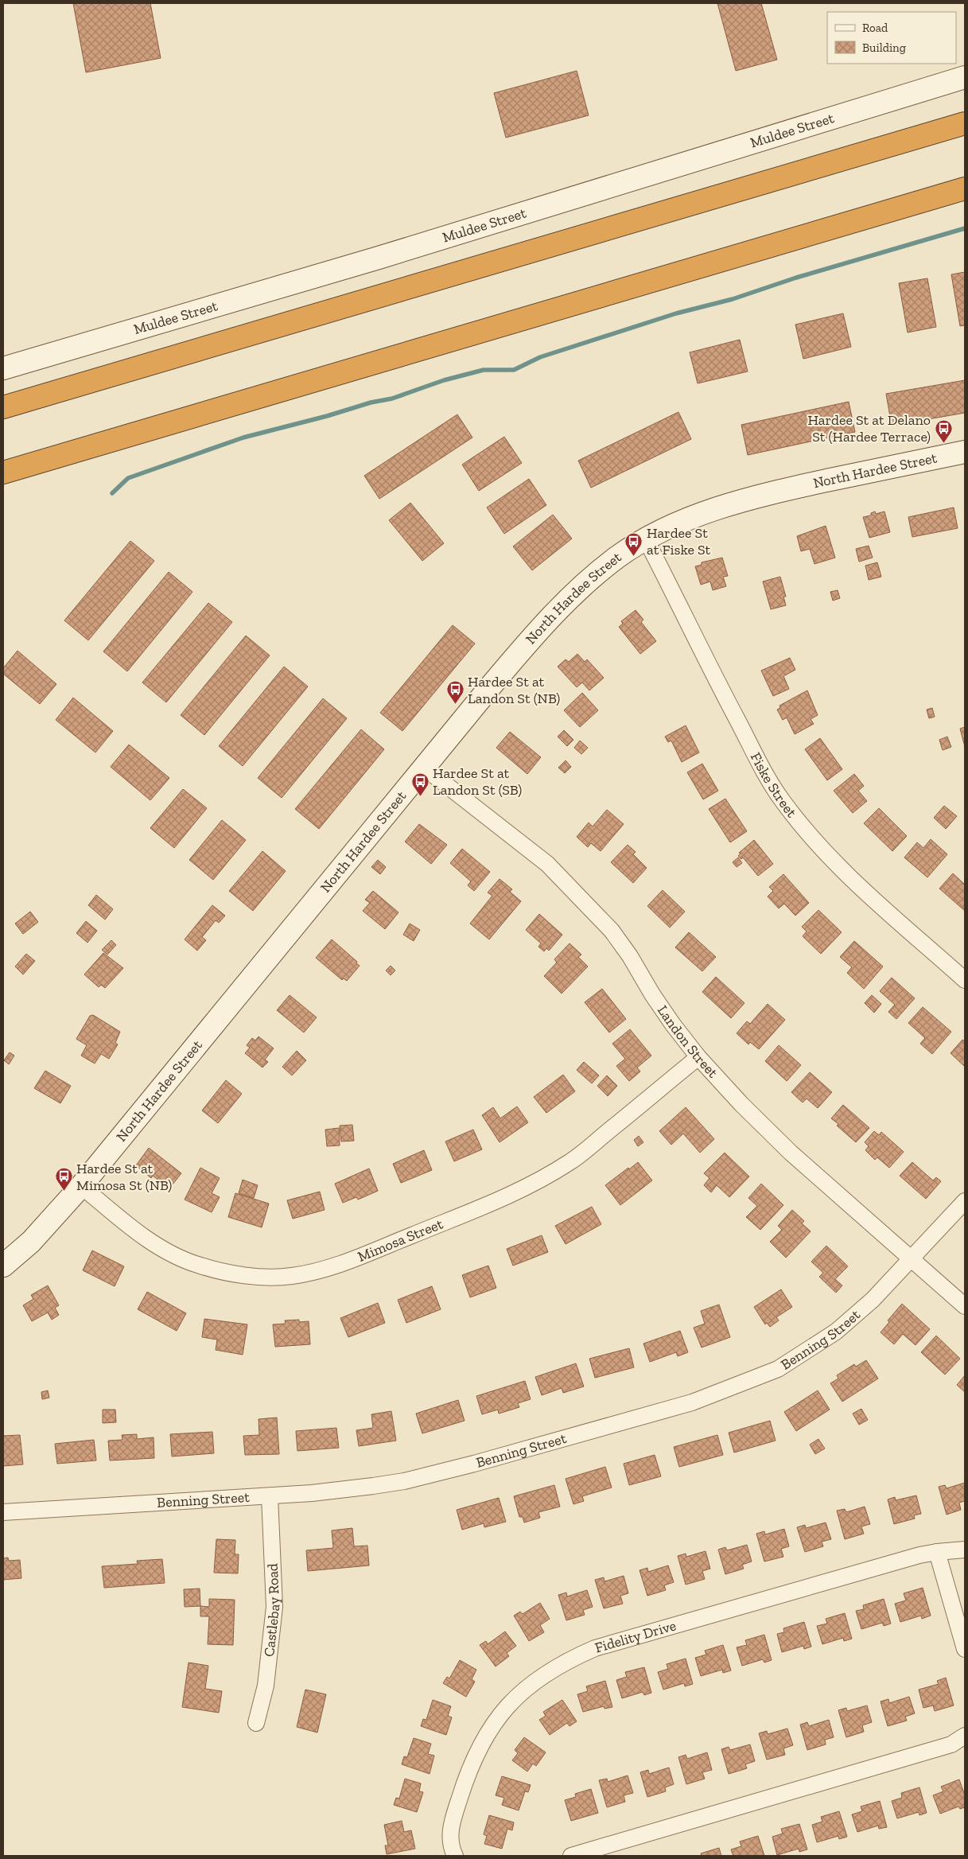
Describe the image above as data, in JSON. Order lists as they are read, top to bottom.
{
  "streets": {
    "street": [
      "Muldee Street",
      "North Hardee Street",
      "Fiske Street",
      "Landon Street",
      "Mimosa Street",
      "Benning Street",
      "Castlebay Road",
      "Fidelity Drive"
    ]
  },
  "crossings": [
    ["North Hardee Street", "Fiske Street"],
    ["North Hardee Street", "Landon Street"],
    ["North Hardee Street", "Mimosa Street"],
    ["Landon Street", "Mimosa Street"],
    ["Landon Street", "Benning Street"],
    ["Benning Street", "Castlebay Road"]
  ],
  "places": {
    "bus stop": [
      "Hardee St at Delano St (Hardee Terrace)",
      "Hardee St at Fiske St",
      "Hardee St at Landon St (NB)",
      "Hardee St at Landon St (SB)",
      "Hardee St at Mimosa St (NB)"
    ]
  },
  "legend": ["Road", "Building"]
}
